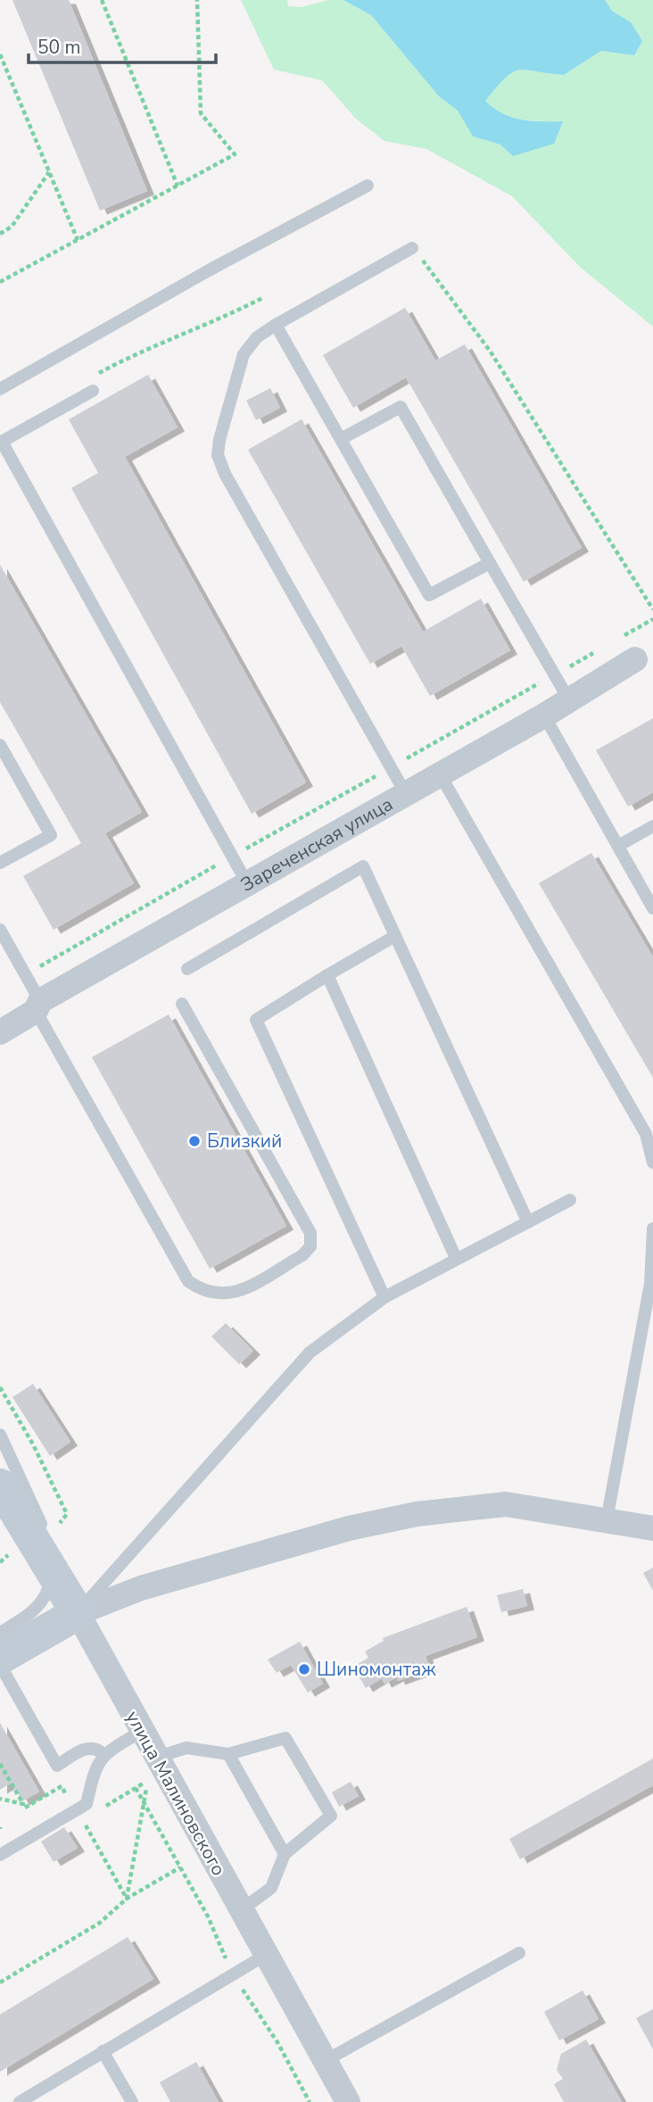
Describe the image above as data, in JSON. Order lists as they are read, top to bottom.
{
  "streets": {
    "street": ["Зареченская улица", "улица Малиновского"]
  },
  "places": ["Близкий", "Шиномонтаж"],
  "scale_bar": "50 m"
}
